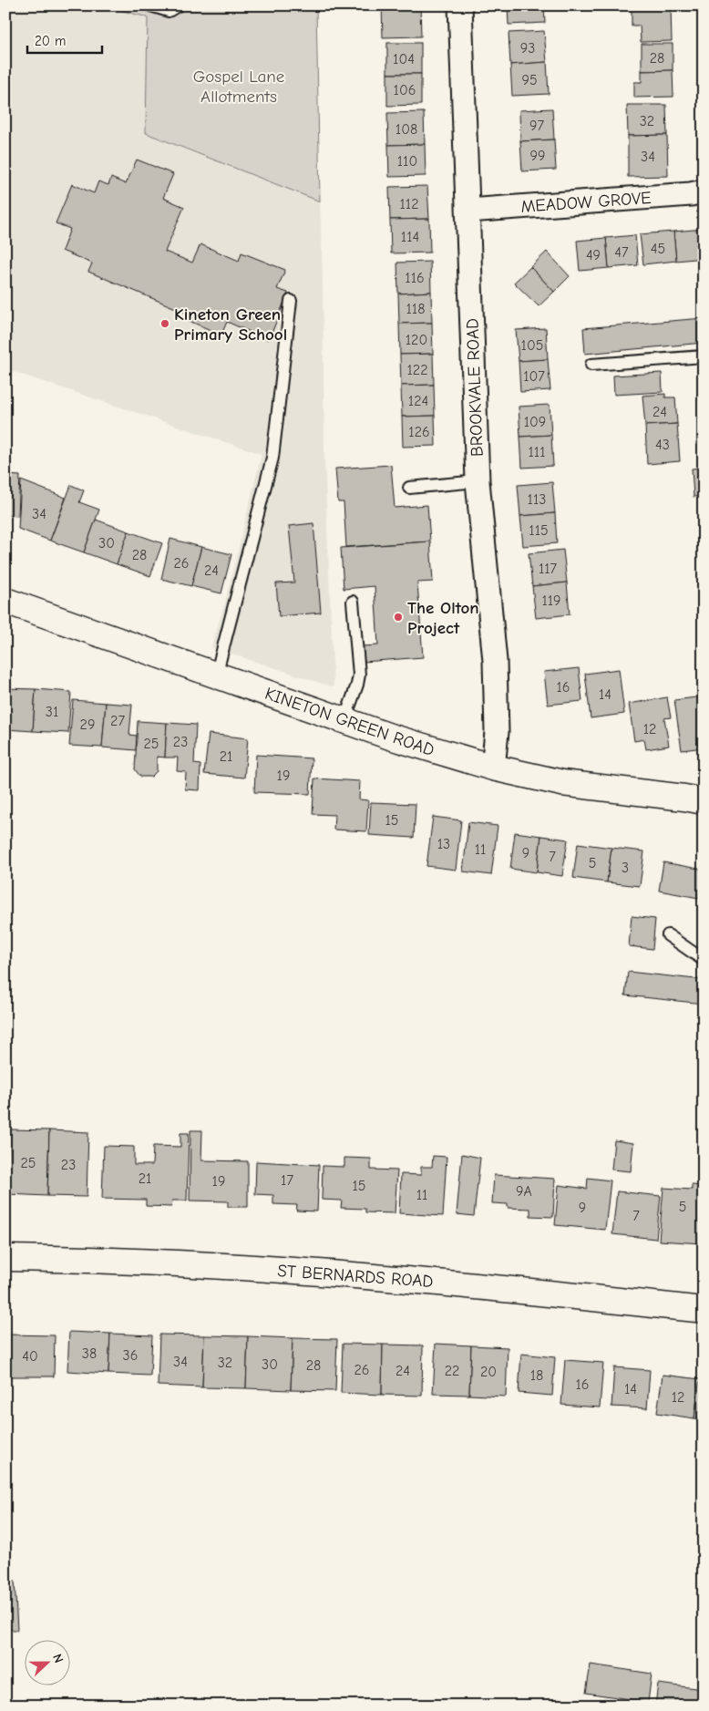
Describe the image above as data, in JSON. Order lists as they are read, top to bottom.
{
  "streets": {
    "street": [
      "MEADOW GROVE",
      "BROOKVALE ROAD",
      "KINETON GREEN ROAD",
      "ST BERNARDS ROAD"
    ]
  },
  "crossings": [
    ["MEADOW GROVE", "BROOKVALE ROAD"],
    ["BROOKVALE ROAD", "KINETON GREEN ROAD"]
  ],
  "parks": ["Gospel Lane Allotments"],
  "places": ["Kineton Green Primary School", "The Olton Project"],
  "house_numbers": [
    "93",
    "28",
    "104",
    "95",
    "106",
    "32",
    "97",
    "108",
    "99",
    "34",
    "110",
    "112",
    "114",
    "45",
    "47",
    "49",
    "116",
    "118",
    "120",
    "105",
    "122",
    "107",
    "124",
    "24",
    "109",
    "126",
    "43",
    "111",
    "113",
    "34",
    "115",
    "30",
    "28",
    "26",
    "117",
    "24",
    "119",
    "16",
    "14",
    "31",
    "27",
    "29",
    "12",
    "23",
    "25",
    "21",
    "19",
    "15",
    "13",
    "11",
    "9",
    "7",
    "5",
    "3",
    "25",
    "23",
    "21",
    "17",
    "19",
    "15",
    "9A",
    "11",
    "5",
    "9",
    "7",
    "38",
    "36",
    "40",
    "34",
    "32",
    "30",
    "28",
    "26",
    "24",
    "22",
    "20",
    "18",
    "16",
    "14",
    "12"
  ],
  "scale_bar": "20 m",
  "north": "right"
}
